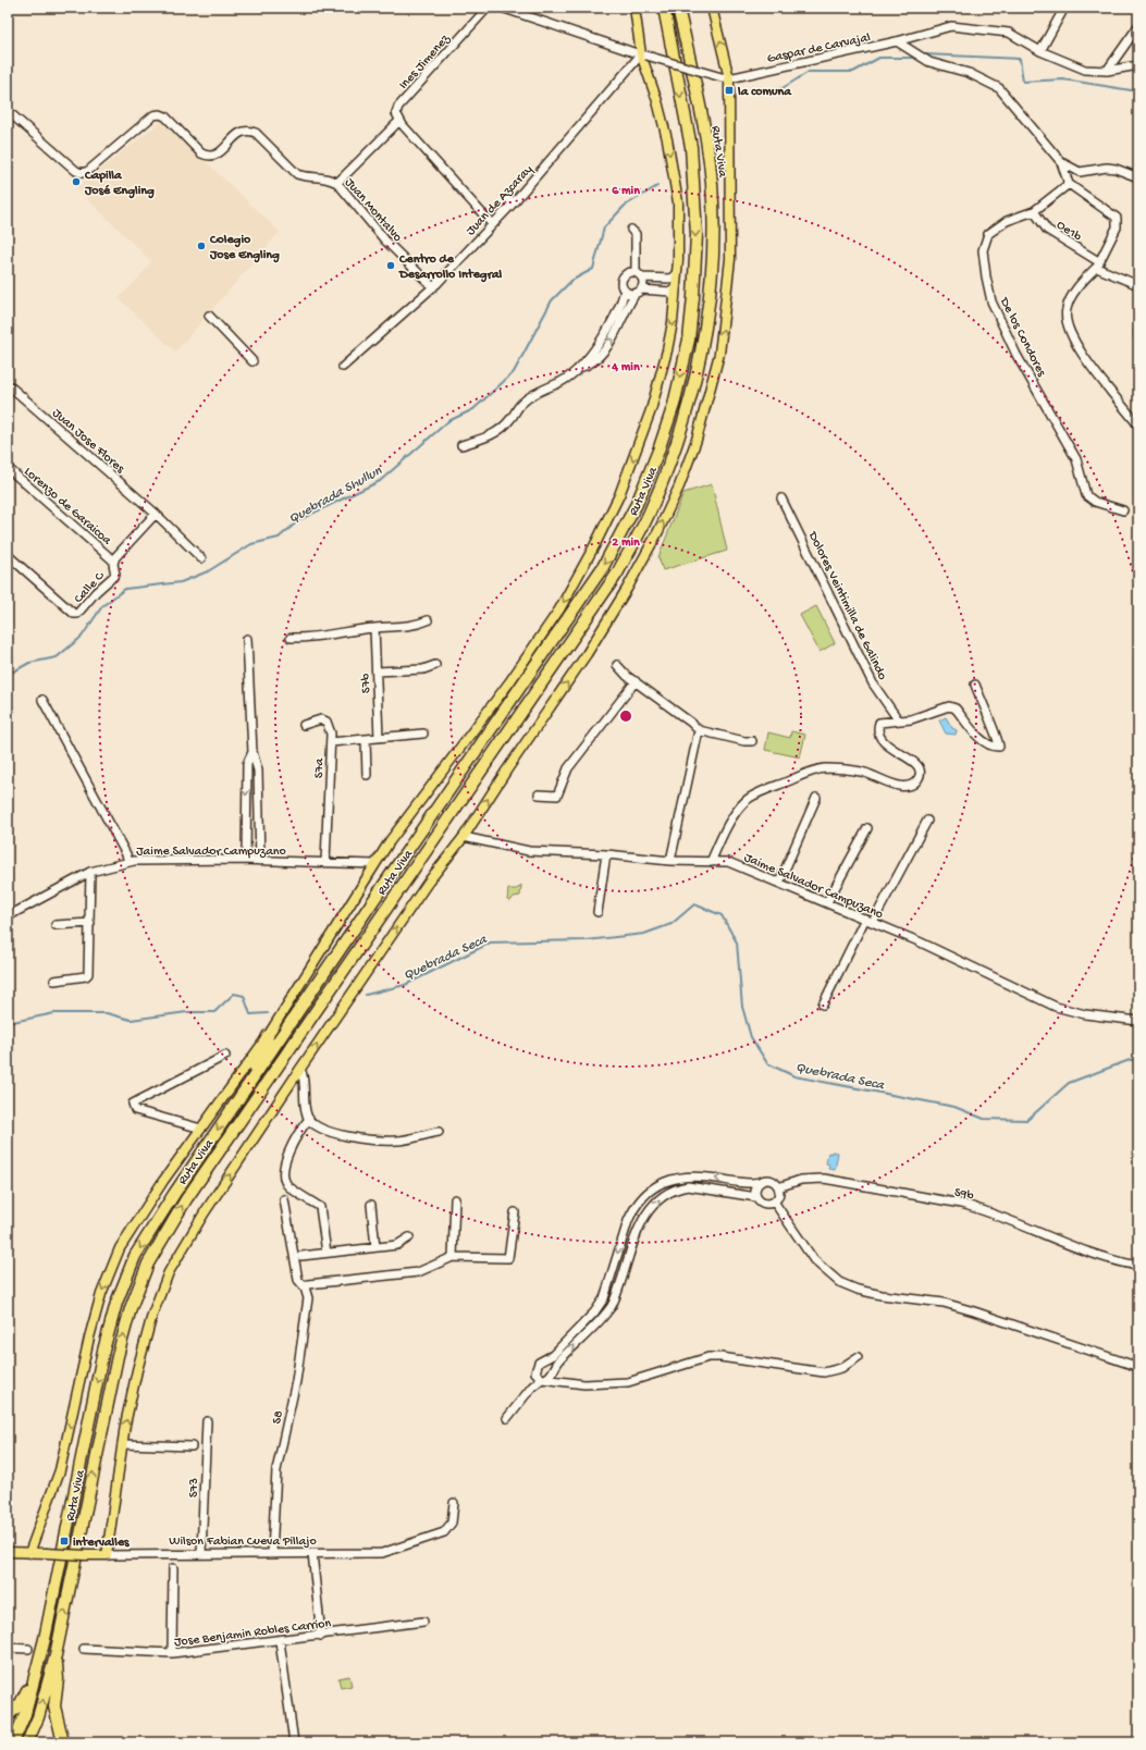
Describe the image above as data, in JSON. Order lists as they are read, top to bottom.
{
  "streets": {
    "highway": ["Ruta Viva"],
    "main road": ["Wilson Fabian Cueva Pillajo"],
    "street": [
      "Gaspar de Carvajal",
      "Ines Jimenez",
      "Juan de Azcaray",
      "Juan Montalvo",
      "Oe1b",
      "De los Condores",
      "Juan Jose Flores",
      "Lorenzo de Garaicoa",
      "Calle C",
      "Dolores Veintimilla de Galindo",
      "S7b",
      "S7a",
      "Jaime Salvador Campuzano",
      "S9b",
      "S8",
      "S73",
      "Jose Benjamin Robles Carrion"
    ]
  },
  "crossings": [
    ["Gaspar de Carvajal", "Ruta Viva"],
    ["Gaspar de Carvajal", "Juan de Azcaray"],
    ["Ines Jimenez", "Juan Montalvo"],
    ["Ruta Viva", "Juan de Azcaray"],
    ["Ruta Viva", "Jaime Salvador Campuzano"],
    ["Ruta Viva", "Wilson Fabian Cueva Pillajo"],
    ["Juan de Azcaray", "Juan Montalvo"],
    ["Oe1b", "De los Condores"],
    ["Juan Jose Flores", "Calle C"],
    ["Lorenzo de Garaicoa", "Calle C"],
    ["S7b", "S7a"],
    ["S7a", "Jaime Salvador Campuzano"],
    ["S8", "Wilson Fabian Cueva Pillajo"],
    ["S73", "Wilson Fabian Cueva Pillajo"]
  ],
  "water": ["Quebrada Shullun", "Quebrada Seca"],
  "places": {
    "transit": ["la comuna", "intervalles"],
    "other": ["Capilla José Engling", "Colegio Jose Engling", "Centro de Desarrollo Integral"]
  },
  "rings": ["6 min", "4 min", "2 min"]
}
